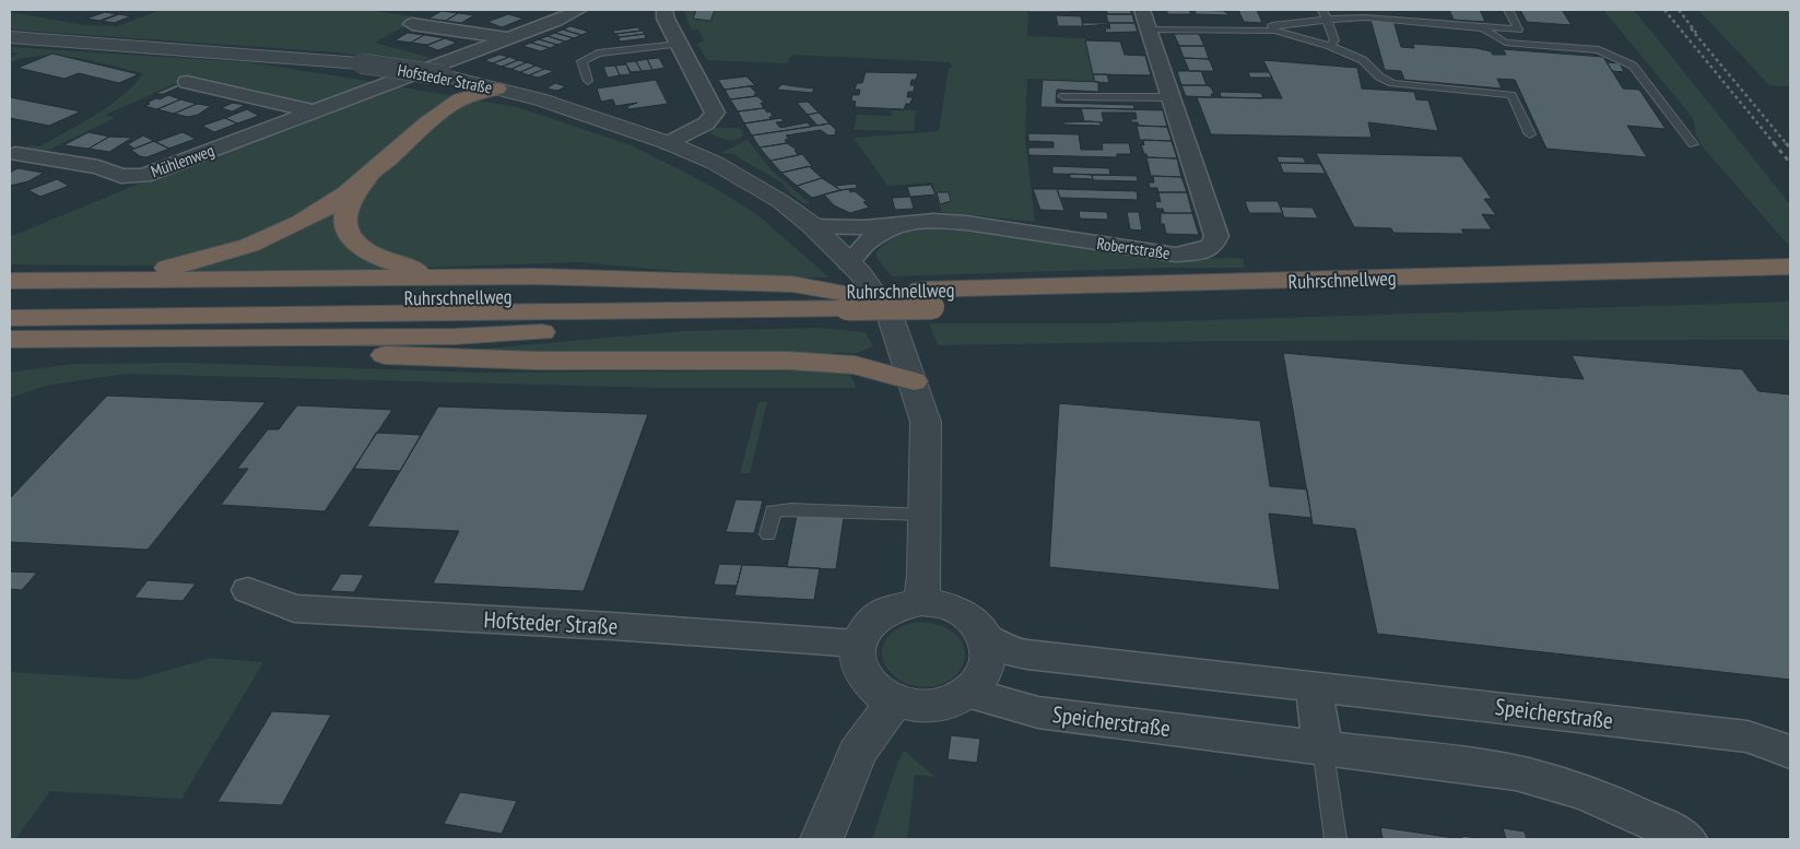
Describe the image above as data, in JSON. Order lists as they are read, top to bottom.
{
  "streets": {
    "highway": ["Ruhrschnellweg"],
    "street": [
      "Hofsteder Straße",
      "Mühlenweg",
      "Robertstraße",
      "Speicherstraße"
    ]
  },
  "crossings": [
    ["Hofsteder Straße", "Robertstraße"],
    ["Hofsteder Straße", "Speicherstraße"]
  ]
}
